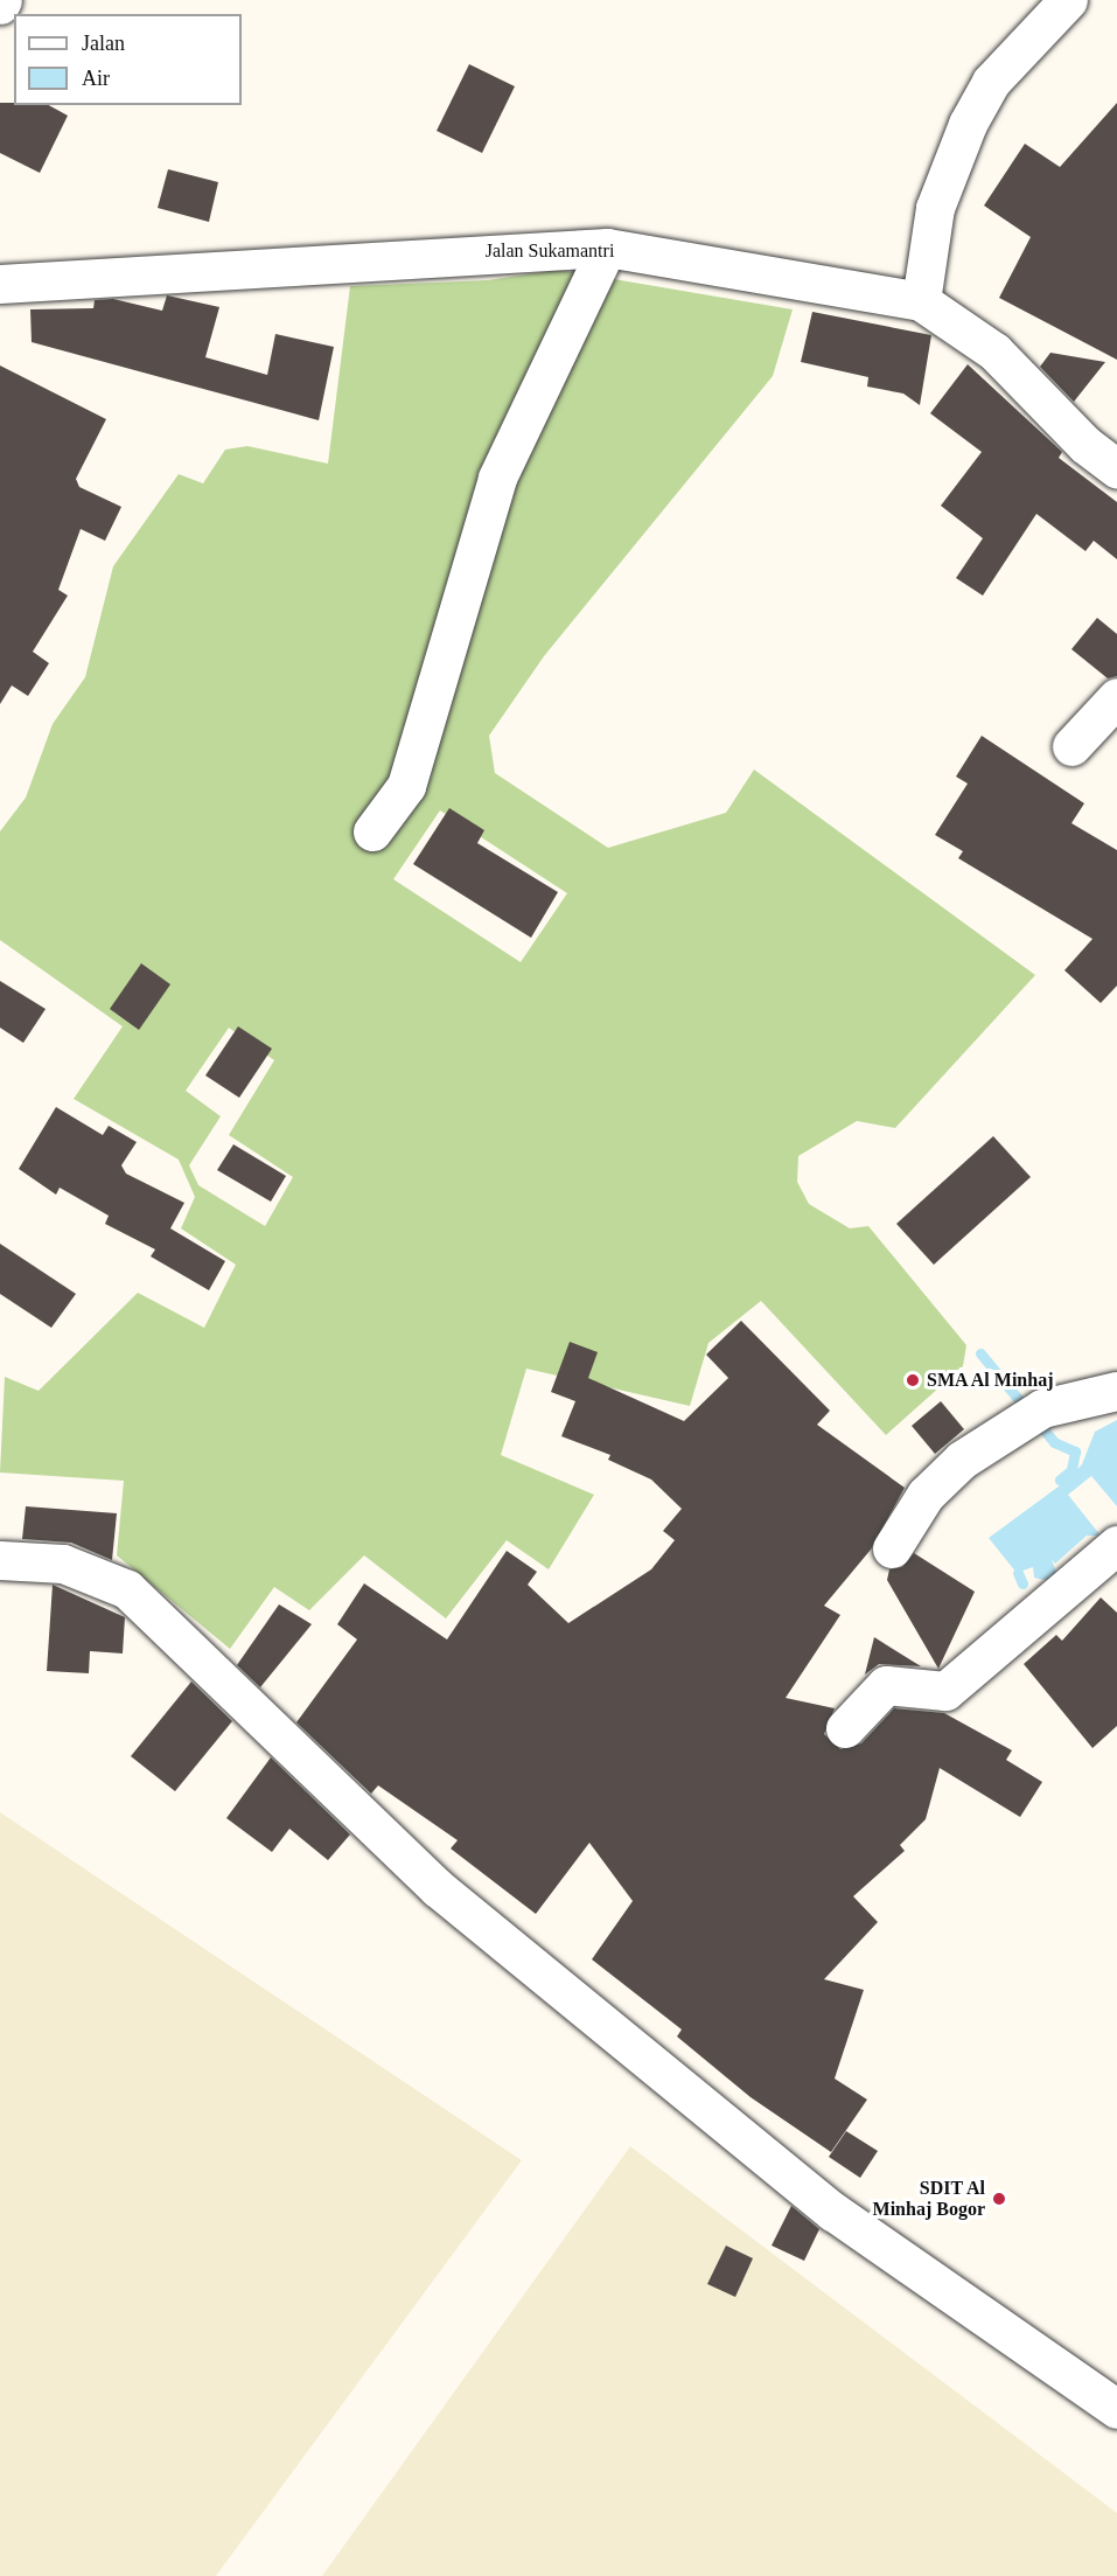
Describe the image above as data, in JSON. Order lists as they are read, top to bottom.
{
  "streets": {
    "street": ["Jalan Sukamantri"]
  },
  "places": ["SMA Al Minhaj", "SDIT Al Minhaj Bogor"],
  "legend": ["Jalan", "Air"]
}
